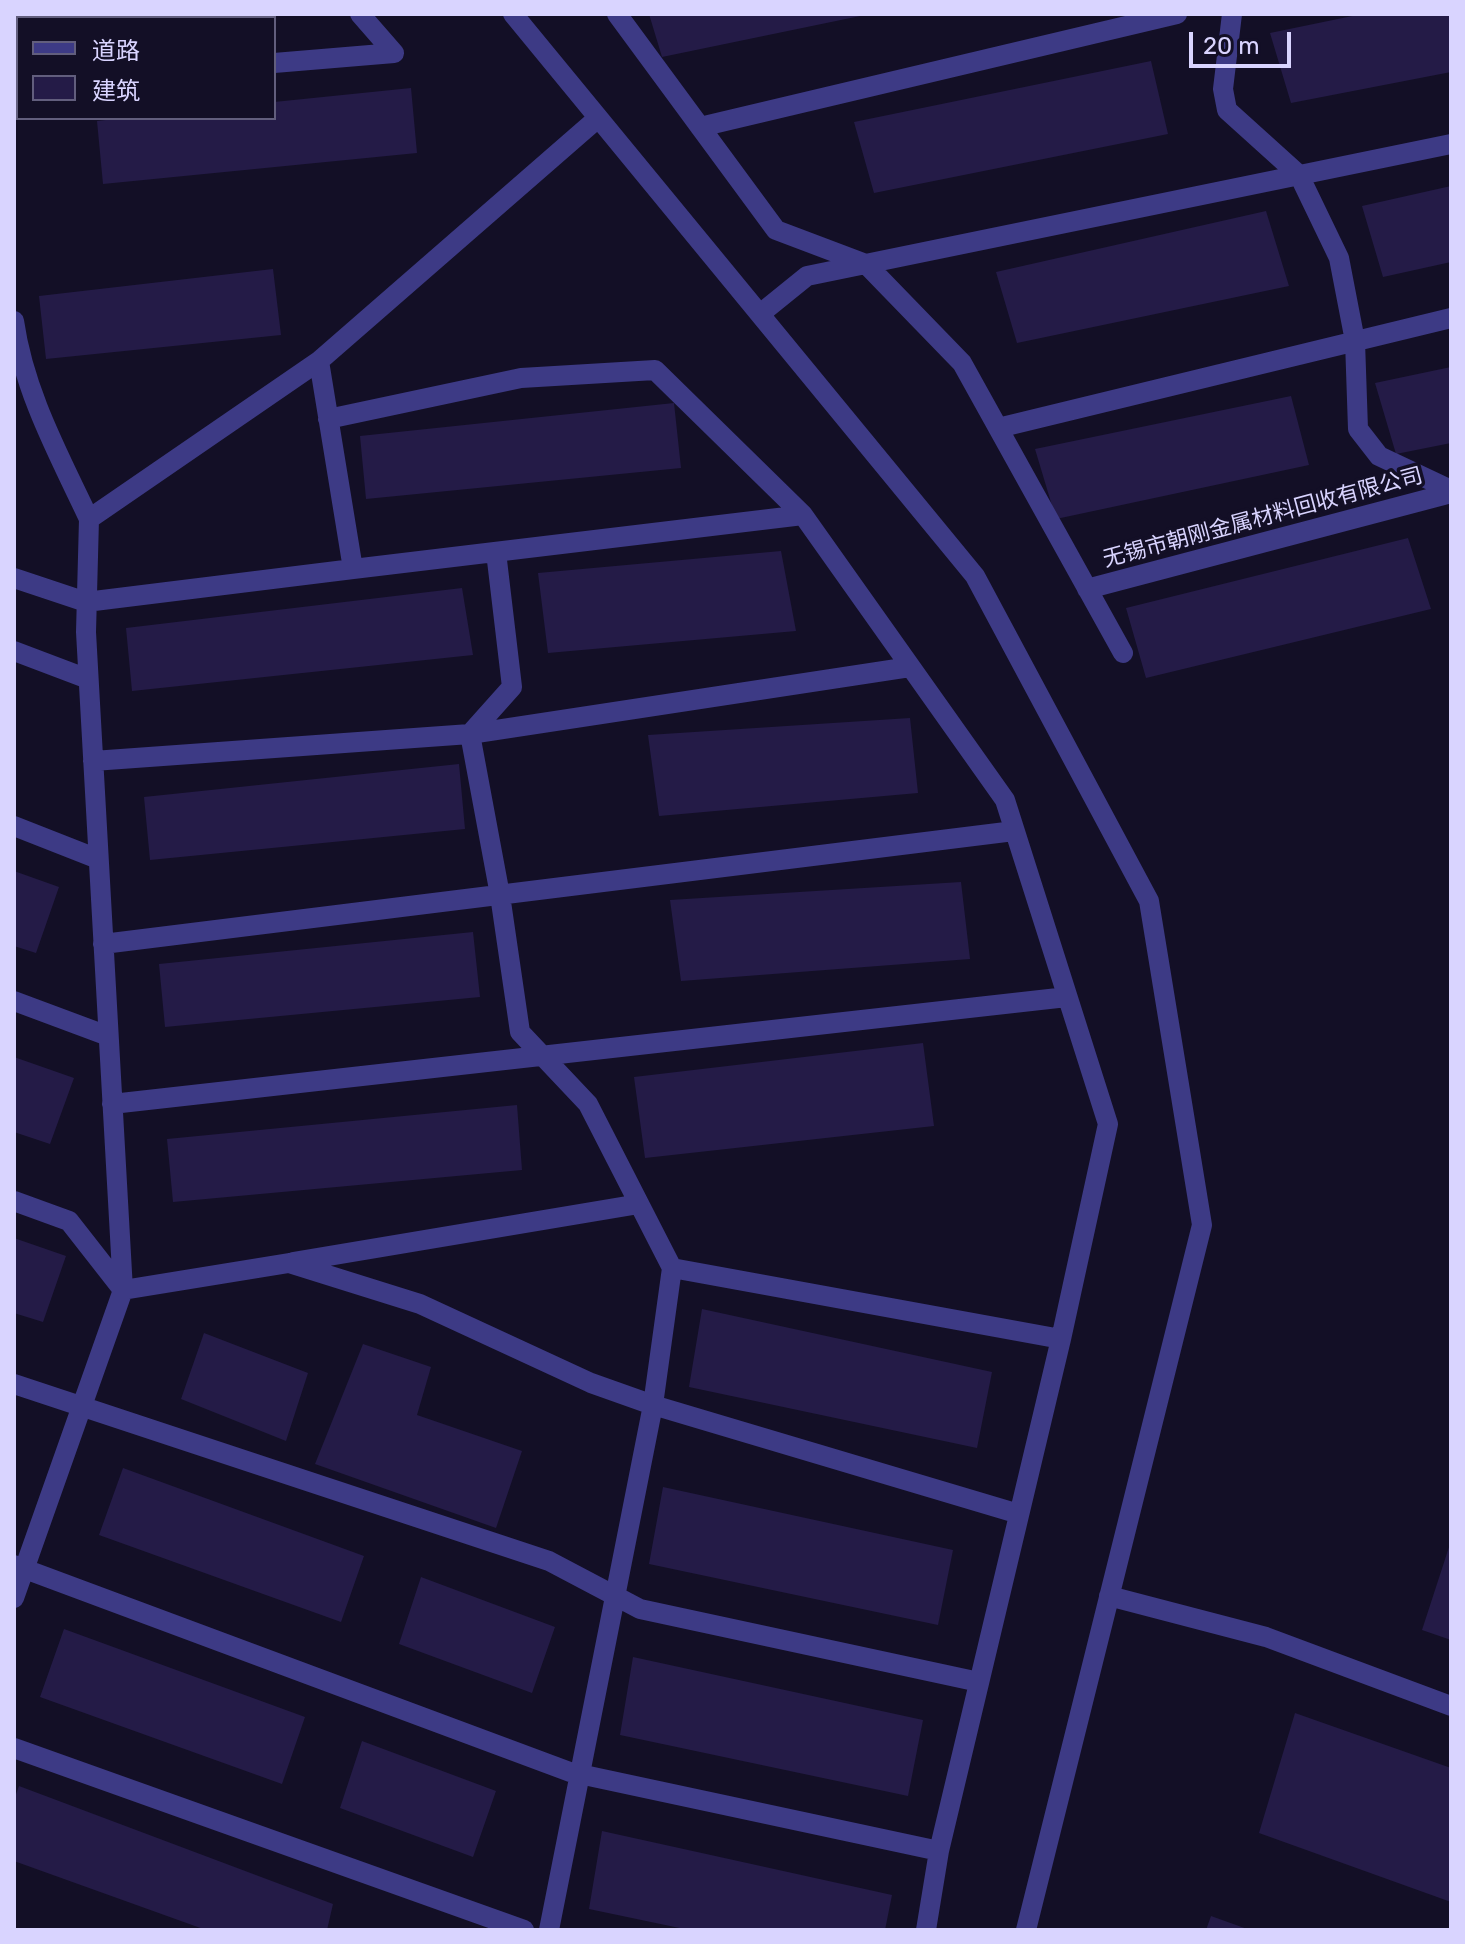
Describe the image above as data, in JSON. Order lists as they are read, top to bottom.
{
  "streets": {
    "street": ["无锡市朝刚金属材料回收有限公司"]
  },
  "legend": ["道路", "建筑"],
  "scale_bar": "20 m"
}
